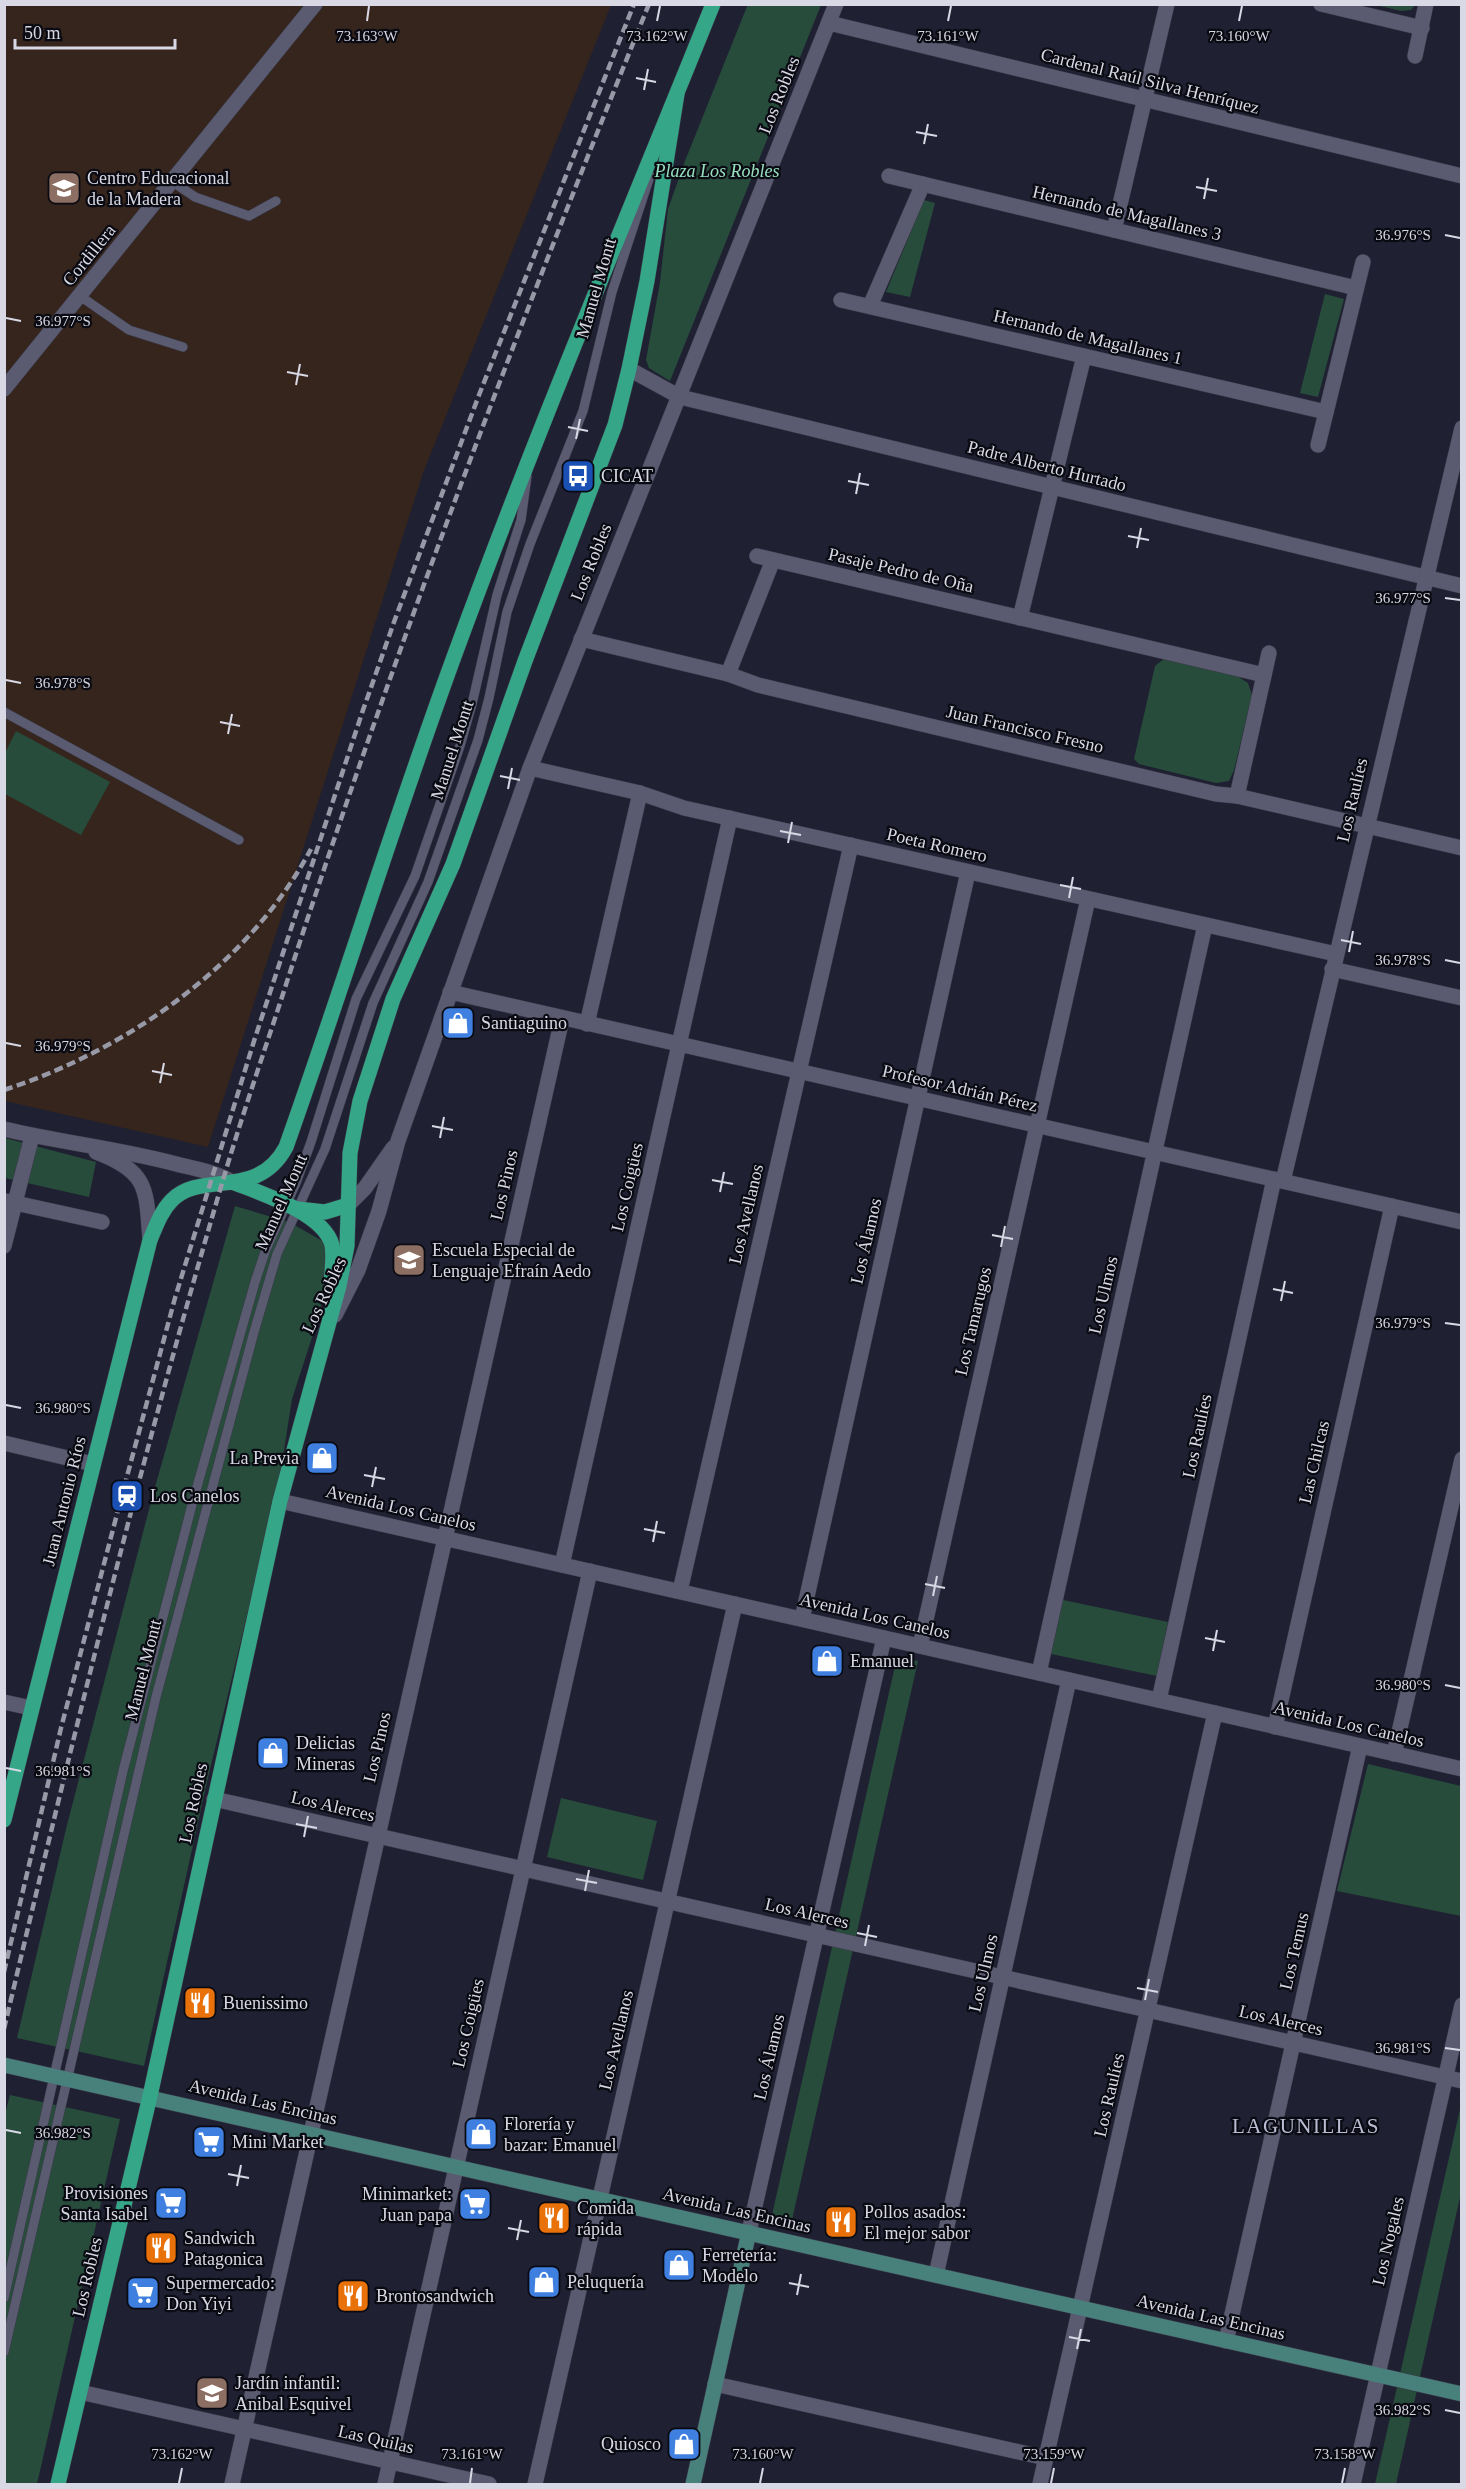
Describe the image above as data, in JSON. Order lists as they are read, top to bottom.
{
  "streets": {
    "main road": ["Los Robles", "Manuel Montt", "Juan Antonio Ríos"],
    "street": [
      "Cardenal Raúl Silva Henríquez",
      "Hernando de Magallanes 3",
      "Cordillera",
      "Hernando de Magallanes 1",
      "Padre Alberto Hurtado",
      "Pasaje Pedro de Oña",
      "Juan Francisco Fresno",
      "Los Raulíes",
      "Poeta Romero",
      "Profesor Adrián Pérez",
      "Los Pinos",
      "Los Coigües",
      "Los Avellanos",
      "Los Álamos",
      "Los Ulmos",
      "Los Tamarugos",
      "Las Chilcas",
      "Avenida Los Canelos",
      "Los Alerces",
      "Los Temus",
      "Avenida Las Encinas",
      "Los Nogales",
      "Las Quilas"
    ]
  },
  "crossings": [
    ["Cardenal Raúl Silva Henríquez", "Los Robles"],
    ["Los Robles", "Manuel Montt"],
    ["Los Robles", "Padre Alberto Hurtado"],
    ["Los Robles", "Juan Francisco Fresno"],
    ["Los Robles", "Poeta Romero"],
    ["Los Robles", "Profesor Adrián Pérez"],
    ["Los Robles", "Avenida Los Canelos"],
    ["Los Robles", "Los Alerces"],
    ["Los Robles", "Avenida Las Encinas"],
    ["Los Robles", "Las Quilas"],
    ["Manuel Montt", "Padre Alberto Hurtado"],
    ["Manuel Montt", "Juan Antonio Ríos"],
    ["Manuel Montt", "Avenida Las Encinas"],
    ["Padre Alberto Hurtado", "Los Raulíes"],
    ["Juan Francisco Fresno", "Los Raulíes"],
    ["Los Raulíes", "Poeta Romero"],
    ["Los Raulíes", "Profesor Adrián Pérez"],
    ["Los Raulíes", "Avenida Los Canelos"],
    ["Los Raulíes", "Los Alerces"],
    ["Los Raulíes", "Avenida Las Encinas"],
    ["Poeta Romero", "Los Coigües"],
    ["Poeta Romero", "Los Avellanos"],
    ["Poeta Romero", "Los Álamos"],
    ["Poeta Romero", "Los Ulmos"],
    ["Poeta Romero", "Los Tamarugos"],
    ["Profesor Adrián Pérez", "Los Pinos"],
    ["Profesor Adrián Pérez", "Los Coigües"],
    ["Profesor Adrián Pérez", "Los Avellanos"],
    ["Profesor Adrián Pérez", "Los Álamos"],
    ["Profesor Adrián Pérez", "Los Ulmos"],
    ["Profesor Adrián Pérez", "Los Tamarugos"],
    ["Profesor Adrián Pérez", "Las Chilcas"],
    ["Los Pinos", "Avenida Los Canelos"],
    ["Los Pinos", "Los Alerces"],
    ["Los Pinos", "Avenida Las Encinas"],
    ["Los Pinos", "Las Quilas"],
    ["Los Coigües", "Avenida Los Canelos"],
    ["Los Coigües", "Los Alerces"],
    ["Los Coigües", "Avenida Las Encinas"],
    ["Los Coigües", "Las Quilas"],
    ["Los Avellanos", "Avenida Los Canelos"],
    ["Los Avellanos", "Los Alerces"],
    ["Los Avellanos", "Avenida Las Encinas"],
    ["Los Álamos", "Avenida Los Canelos"],
    ["Los Álamos", "Los Alerces"],
    ["Los Álamos", "Avenida Las Encinas"],
    ["Los Ulmos", "Avenida Los Canelos"],
    ["Los Ulmos", "Los Alerces"],
    ["Los Ulmos", "Avenida Las Encinas"],
    ["Los Tamarugos", "Avenida Los Canelos"],
    ["Las Chilcas", "Avenida Los Canelos"],
    ["Avenida Los Canelos", "Los Temus"],
    ["Los Alerces", "Los Temus"],
    ["Los Alerces", "Los Nogales"],
    ["Los Temus", "Avenida Las Encinas"],
    ["Avenida Las Encinas", "Los Nogales"]
  ],
  "districts": ["LAGUNILLAS"],
  "parks": ["Plaza Los Robles"],
  "places": {
    "school or university": ["Centro Educacional de la Madera", "Escuela Especial de Lenguaje Efraín Aedo", "Jardín infantil: Anibal Esquivel"],
    "bus stop": ["CICAT"],
    "shop": [
      "Santiaguino",
      "La Previa",
      "Emanuel",
      "Delicias Mineras",
      "Florería y bazar: Emanuel",
      "Ferretería: Modelo",
      "Peluquería",
      "Quiosco"
    ],
    "station": ["Los Canelos"],
    "restaurant": [
      "Buenissimo",
      "Comida rápida",
      "Pollos asados: El mejor sabor",
      "Sandwich Patagonica",
      "Brontosandwich"
    ],
    "supermarket": [
      "Mini Market",
      "Provisiones Santa Isabel",
      "Minimarket: Juan papa",
      "Supermercado: Don Yiyi"
    ]
  },
  "scale_bar": "50 m",
  "coordinates": [
    "73.163°W",
    "73.162°W",
    "73.161°W",
    "73.160°W",
    "36.976°S",
    "36.977°S",
    "36.978°S",
    "36.979°S",
    "36.980°S",
    "36.981°S",
    "36.982°S",
    "73.159°W",
    "73.158°W"
  ]
}
